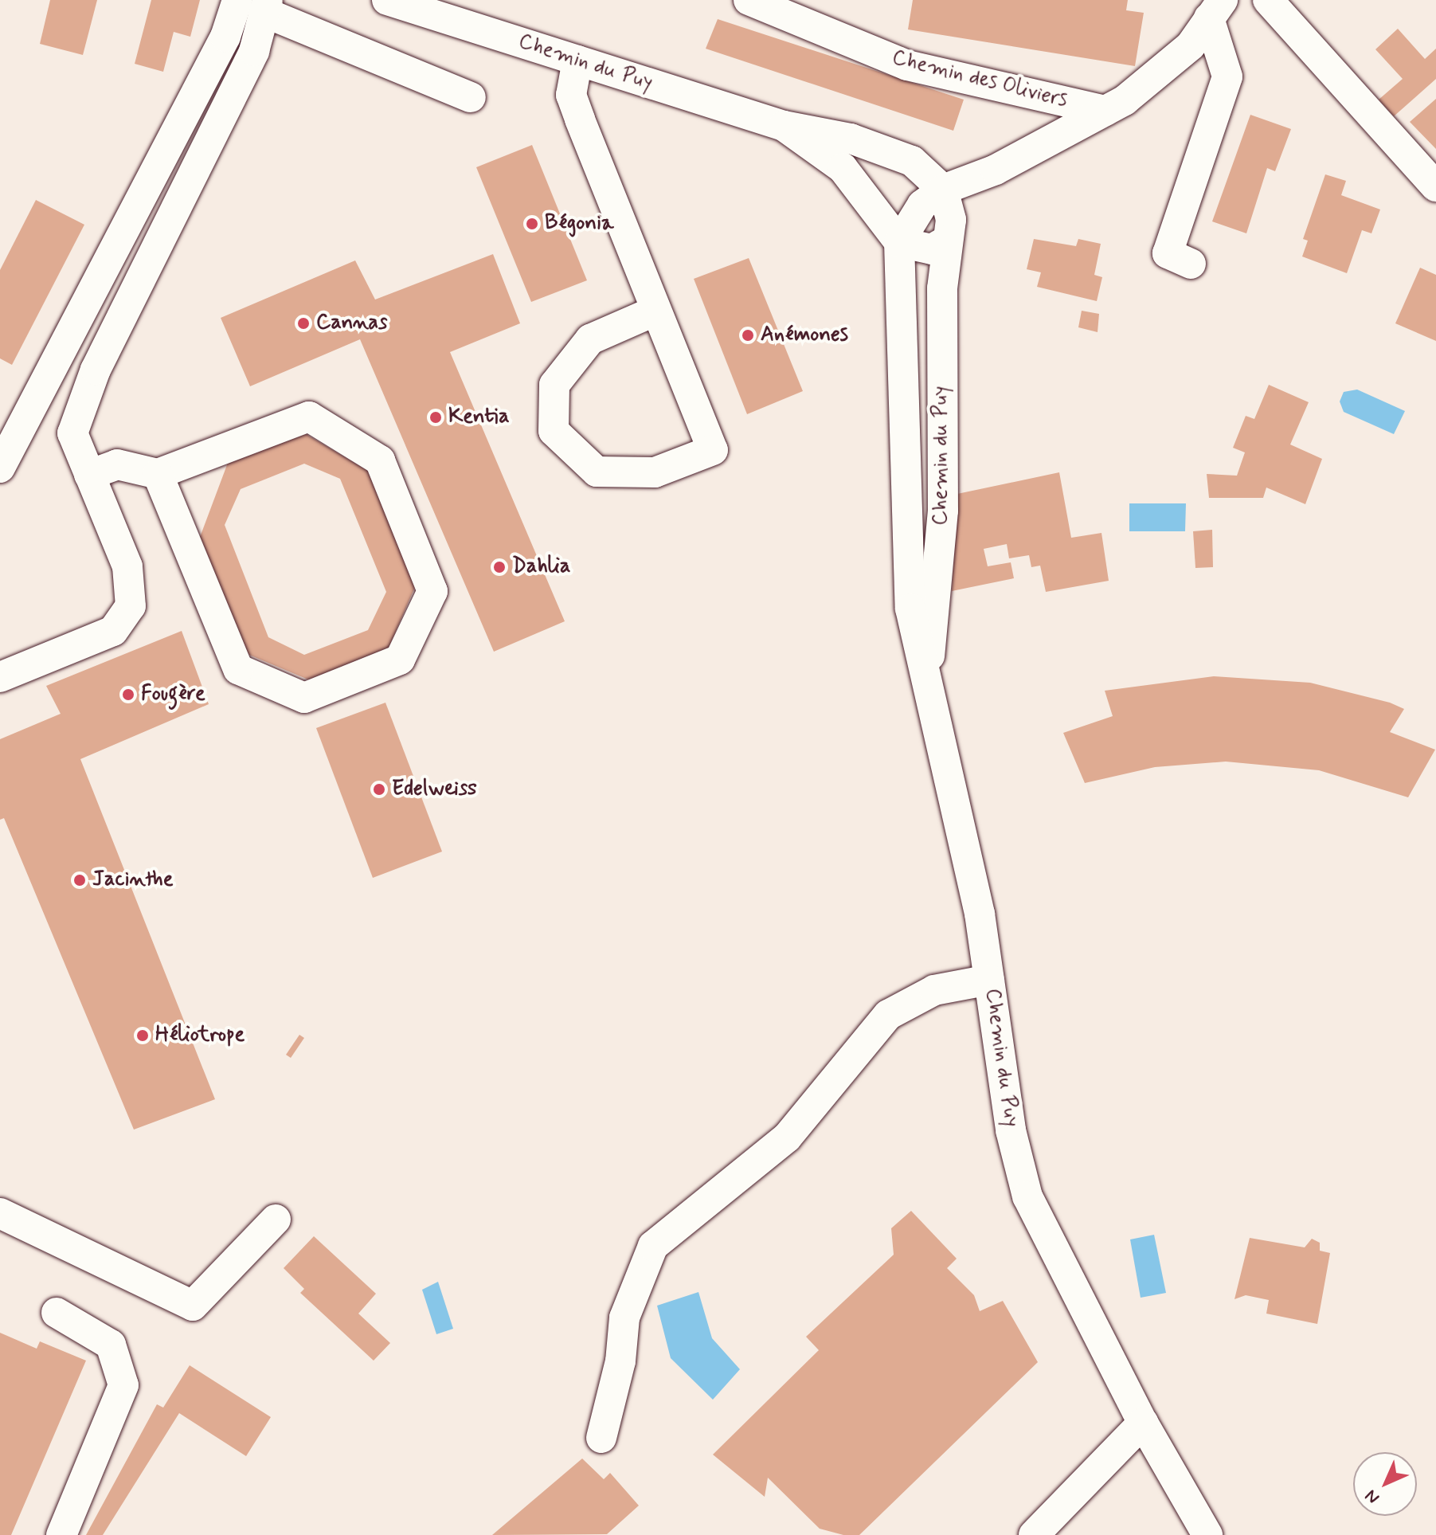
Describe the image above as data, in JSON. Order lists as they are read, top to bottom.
{
  "streets": {
    "street": ["Chemin du Puy", "Chemin des Oliviers"]
  },
  "places": [
    "Bégonia",
    "Cannas",
    "Anémones",
    "Kentia",
    "Dahlia",
    "Fougère",
    "Edelweiss",
    "Jacinthe",
    "Héliotrope"
  ],
  "north": "bottom left"
}
